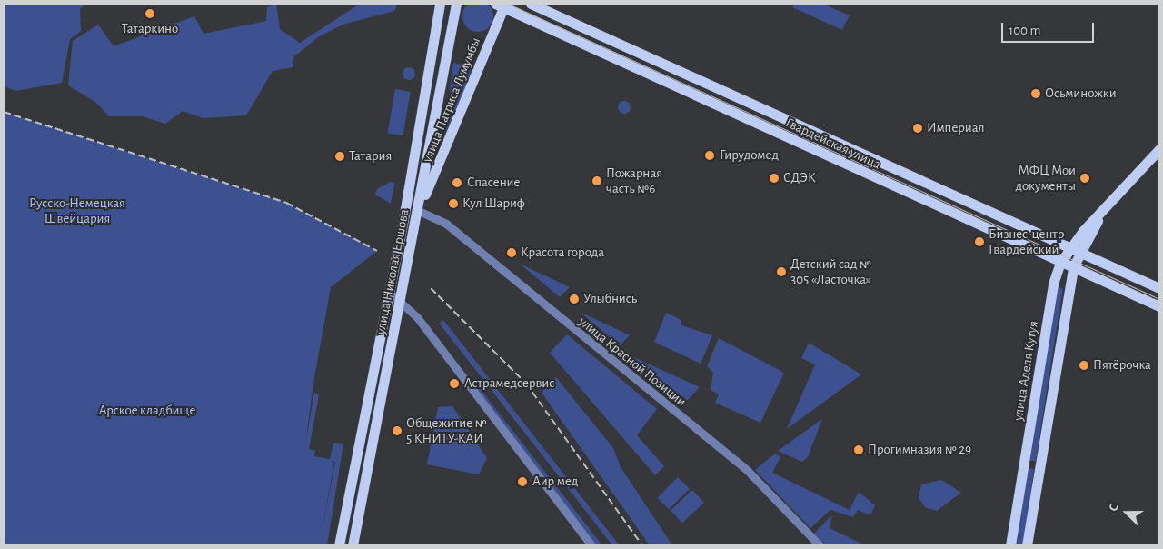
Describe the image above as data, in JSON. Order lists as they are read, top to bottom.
{
  "streets": {
    "main road": [
      "улица Патриса Лумумбы",
      "Гвардейская улица",
      "улица Николая Ершова",
      "улица Аделя Кутуя"
    ],
    "street": ["улица Красной Позиции"]
  },
  "crossings": [
    ["улица Патриса Лумумбы", "Гвардейская улица"],
    ["улица Патриса Лумумбы", "улица Николая Ершова"],
    ["улица Патриса Лумумбы", "улица Красной Позиции"],
    ["Гвардейская улица", "улица Аделя Кутуя"],
    ["улица Николая Ершова", "улица Красной Позиции"]
  ],
  "parks": ["Русско-Немецкая Швейцария", "Арское кладбище"],
  "places": [
    "Татаркино",
    "Осьминожки",
    "Империал",
    "Гирудомед",
    "Татария",
    "СДЭК",
    "МФЦ Мои документы",
    "Пожарная часть №6",
    "Спасение",
    "Кул Шариф",
    "Бизнес-центр Гвардейский",
    "Красота города",
    "Детский сад № 305 «Ласточка»",
    "Улыбнись",
    "Пятёрочка",
    "Астрамедсервис",
    "Общежитие № 5 КНИТУ-КАИ",
    "Прогимназия № 29",
    "Аир мед"
  ],
  "scale_bar": "100 m",
  "north": "left"
}
